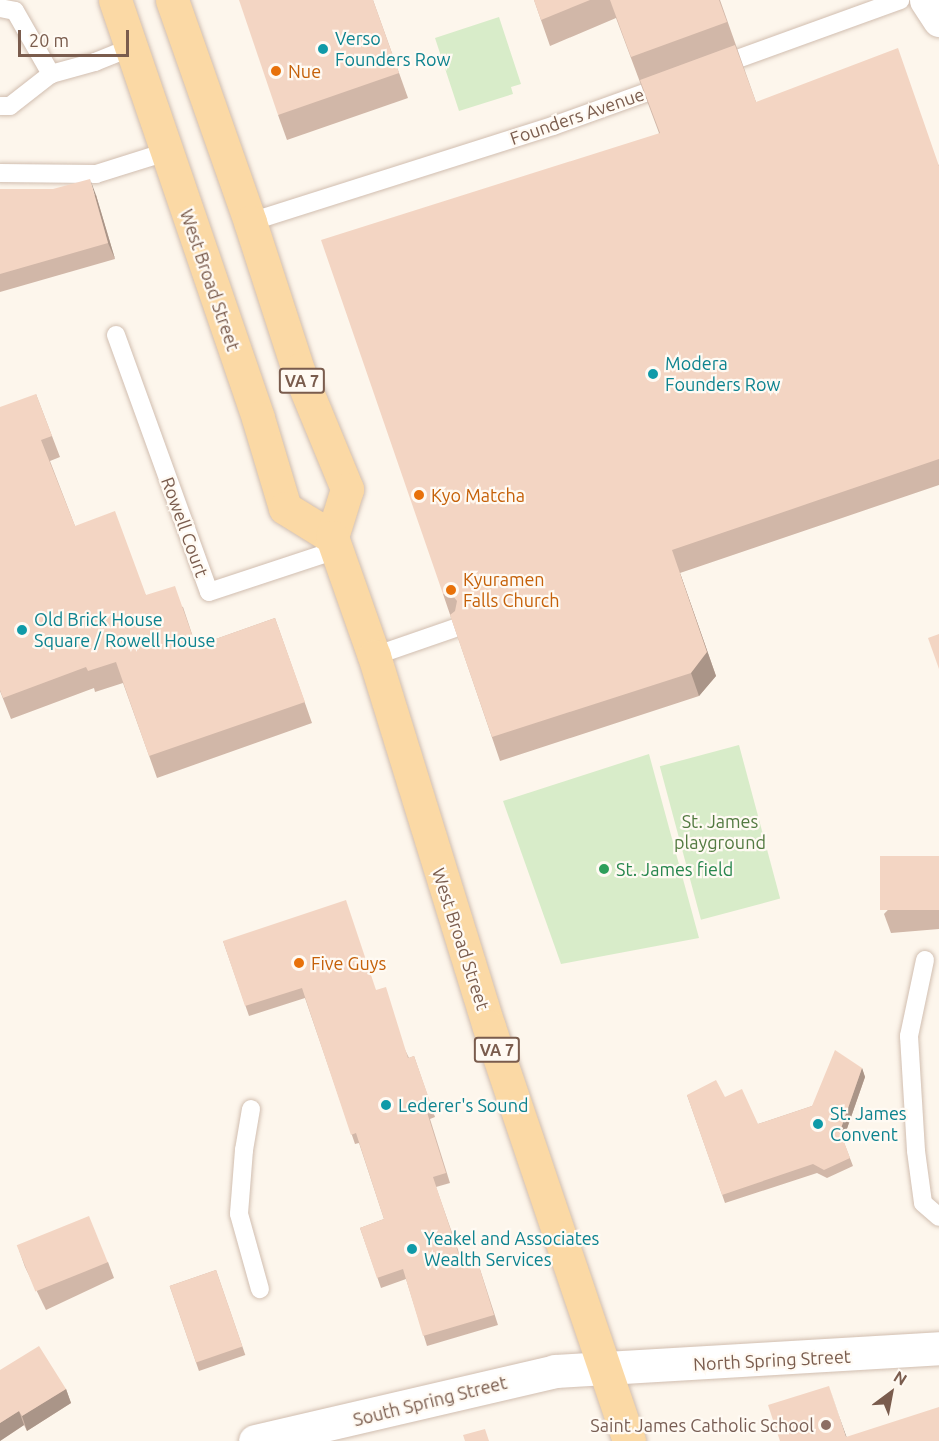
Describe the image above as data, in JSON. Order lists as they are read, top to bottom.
{
  "streets": {
    "main road": ["West Broad Street", "VA 7"],
    "street": ["North Spring Street", "South Spring Street"],
    "lane": ["Founders Avenue", "Rowell Court"]
  },
  "crossings": [
    ["Founders Avenue", "VA 7"],
    ["West Broad Street", "VA 7"],
    ["West Broad Street", "Rowell Court"],
    ["West Broad Street", "North Spring Street"],
    ["West Broad Street", "South Spring Street"],
    ["VA 7", "Rowell Court"],
    ["North Spring Street", "South Spring Street"]
  ],
  "parks": ["St. James playground"],
  "places": [
    "Verso Founders Row",
    "Nue",
    "Modera Founders Row",
    "Kyo Matcha",
    "Kyuramen Falls Church",
    "Old Brick House Square / Rowell House",
    "St. James field",
    "Five Guys",
    "Lederer's Sound",
    "St. James Convent",
    "Yeakel and Associates Wealth Services",
    "Saint James Catholic School"
  ],
  "scale_bar": "20 m",
  "north": "top right"
}
